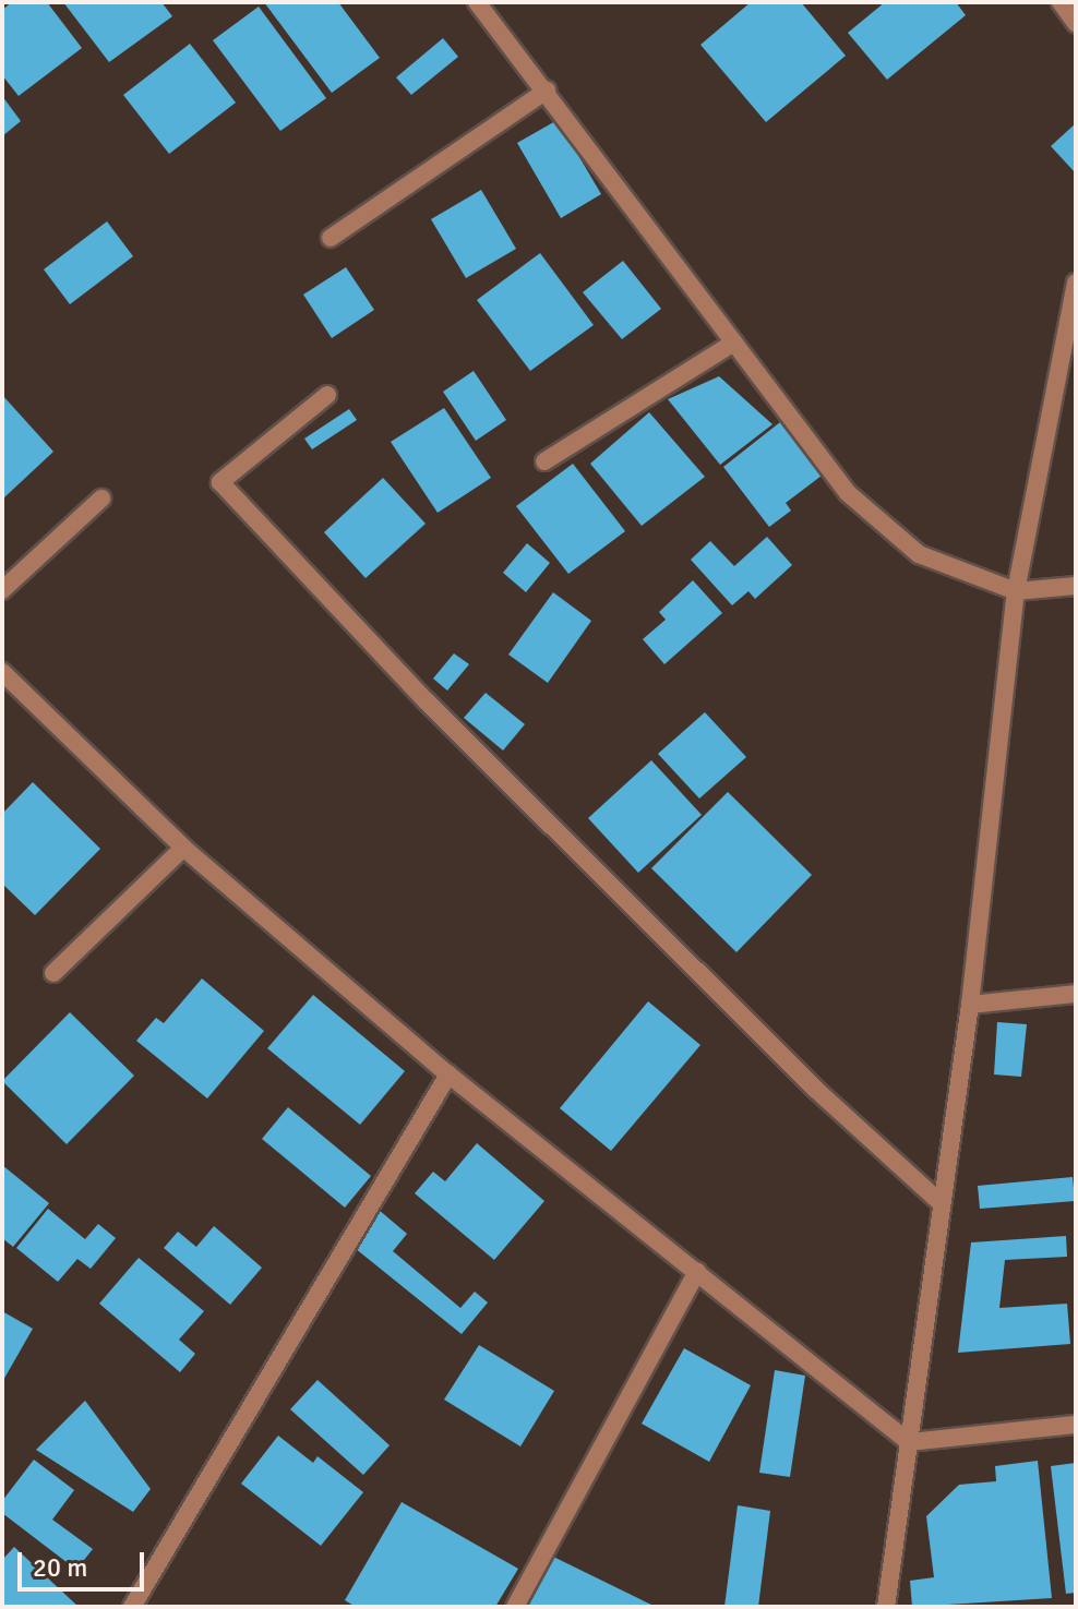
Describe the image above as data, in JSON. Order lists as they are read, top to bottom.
{
  "scale_bar": "20 m"
}
